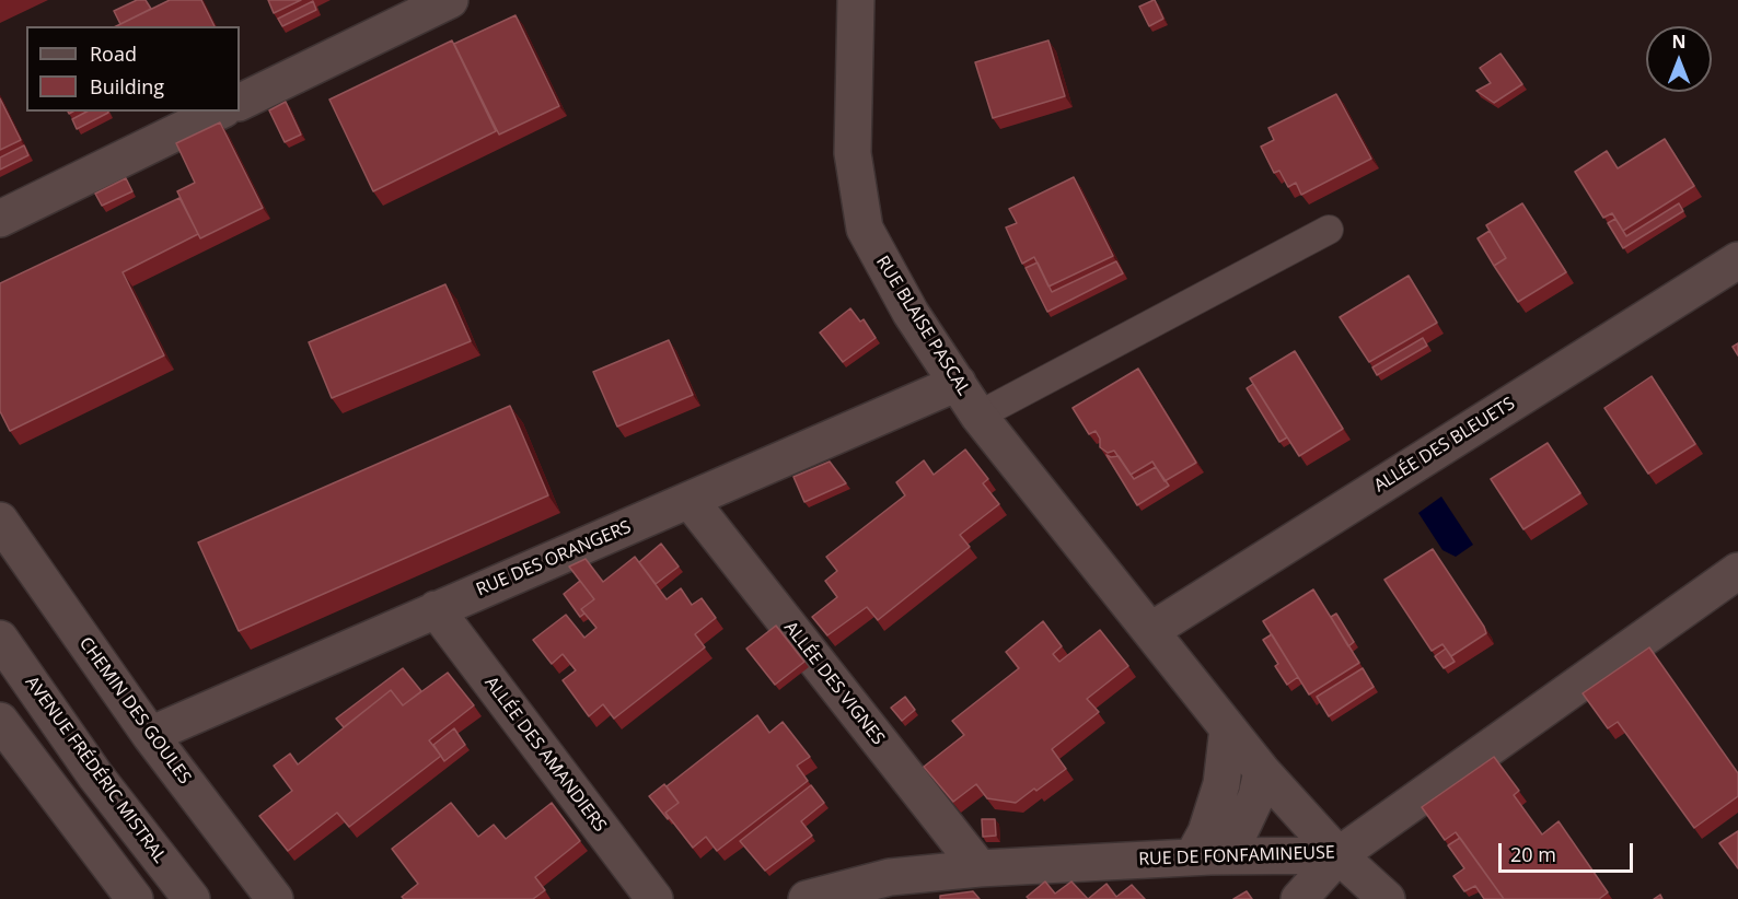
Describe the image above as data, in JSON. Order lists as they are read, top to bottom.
{
  "streets": {
    "street": [
      "RUE BLAISE PASCAL",
      "ALLÉE DES BLEUETS",
      "RUE DES ORANGERS",
      "ALLÉE DES VIGNES",
      "CHEMIN DES GOULES",
      "ALLÉE DES AMANDIERS",
      "AVENUE FRÉDÉRIC MISTRAL",
      "RUE DE FONFAMINEUSE"
    ]
  },
  "crossings": [
    ["RUE BLAISE PASCAL", "ALLÉE DES BLEUETS"],
    ["RUE BLAISE PASCAL", "RUE DES ORANGERS"],
    ["RUE BLAISE PASCAL", "RUE DE FONFAMINEUSE"],
    ["RUE DES ORANGERS", "ALLÉE DES VIGNES"],
    ["RUE DES ORANGERS", "CHEMIN DES GOULES"],
    ["RUE DES ORANGERS", "ALLÉE DES AMANDIERS"],
    ["ALLÉE DES VIGNES", "RUE DE FONFAMINEUSE"]
  ],
  "legend": ["Road", "Building"],
  "scale_bar": "20 m",
  "north": "top"
}
